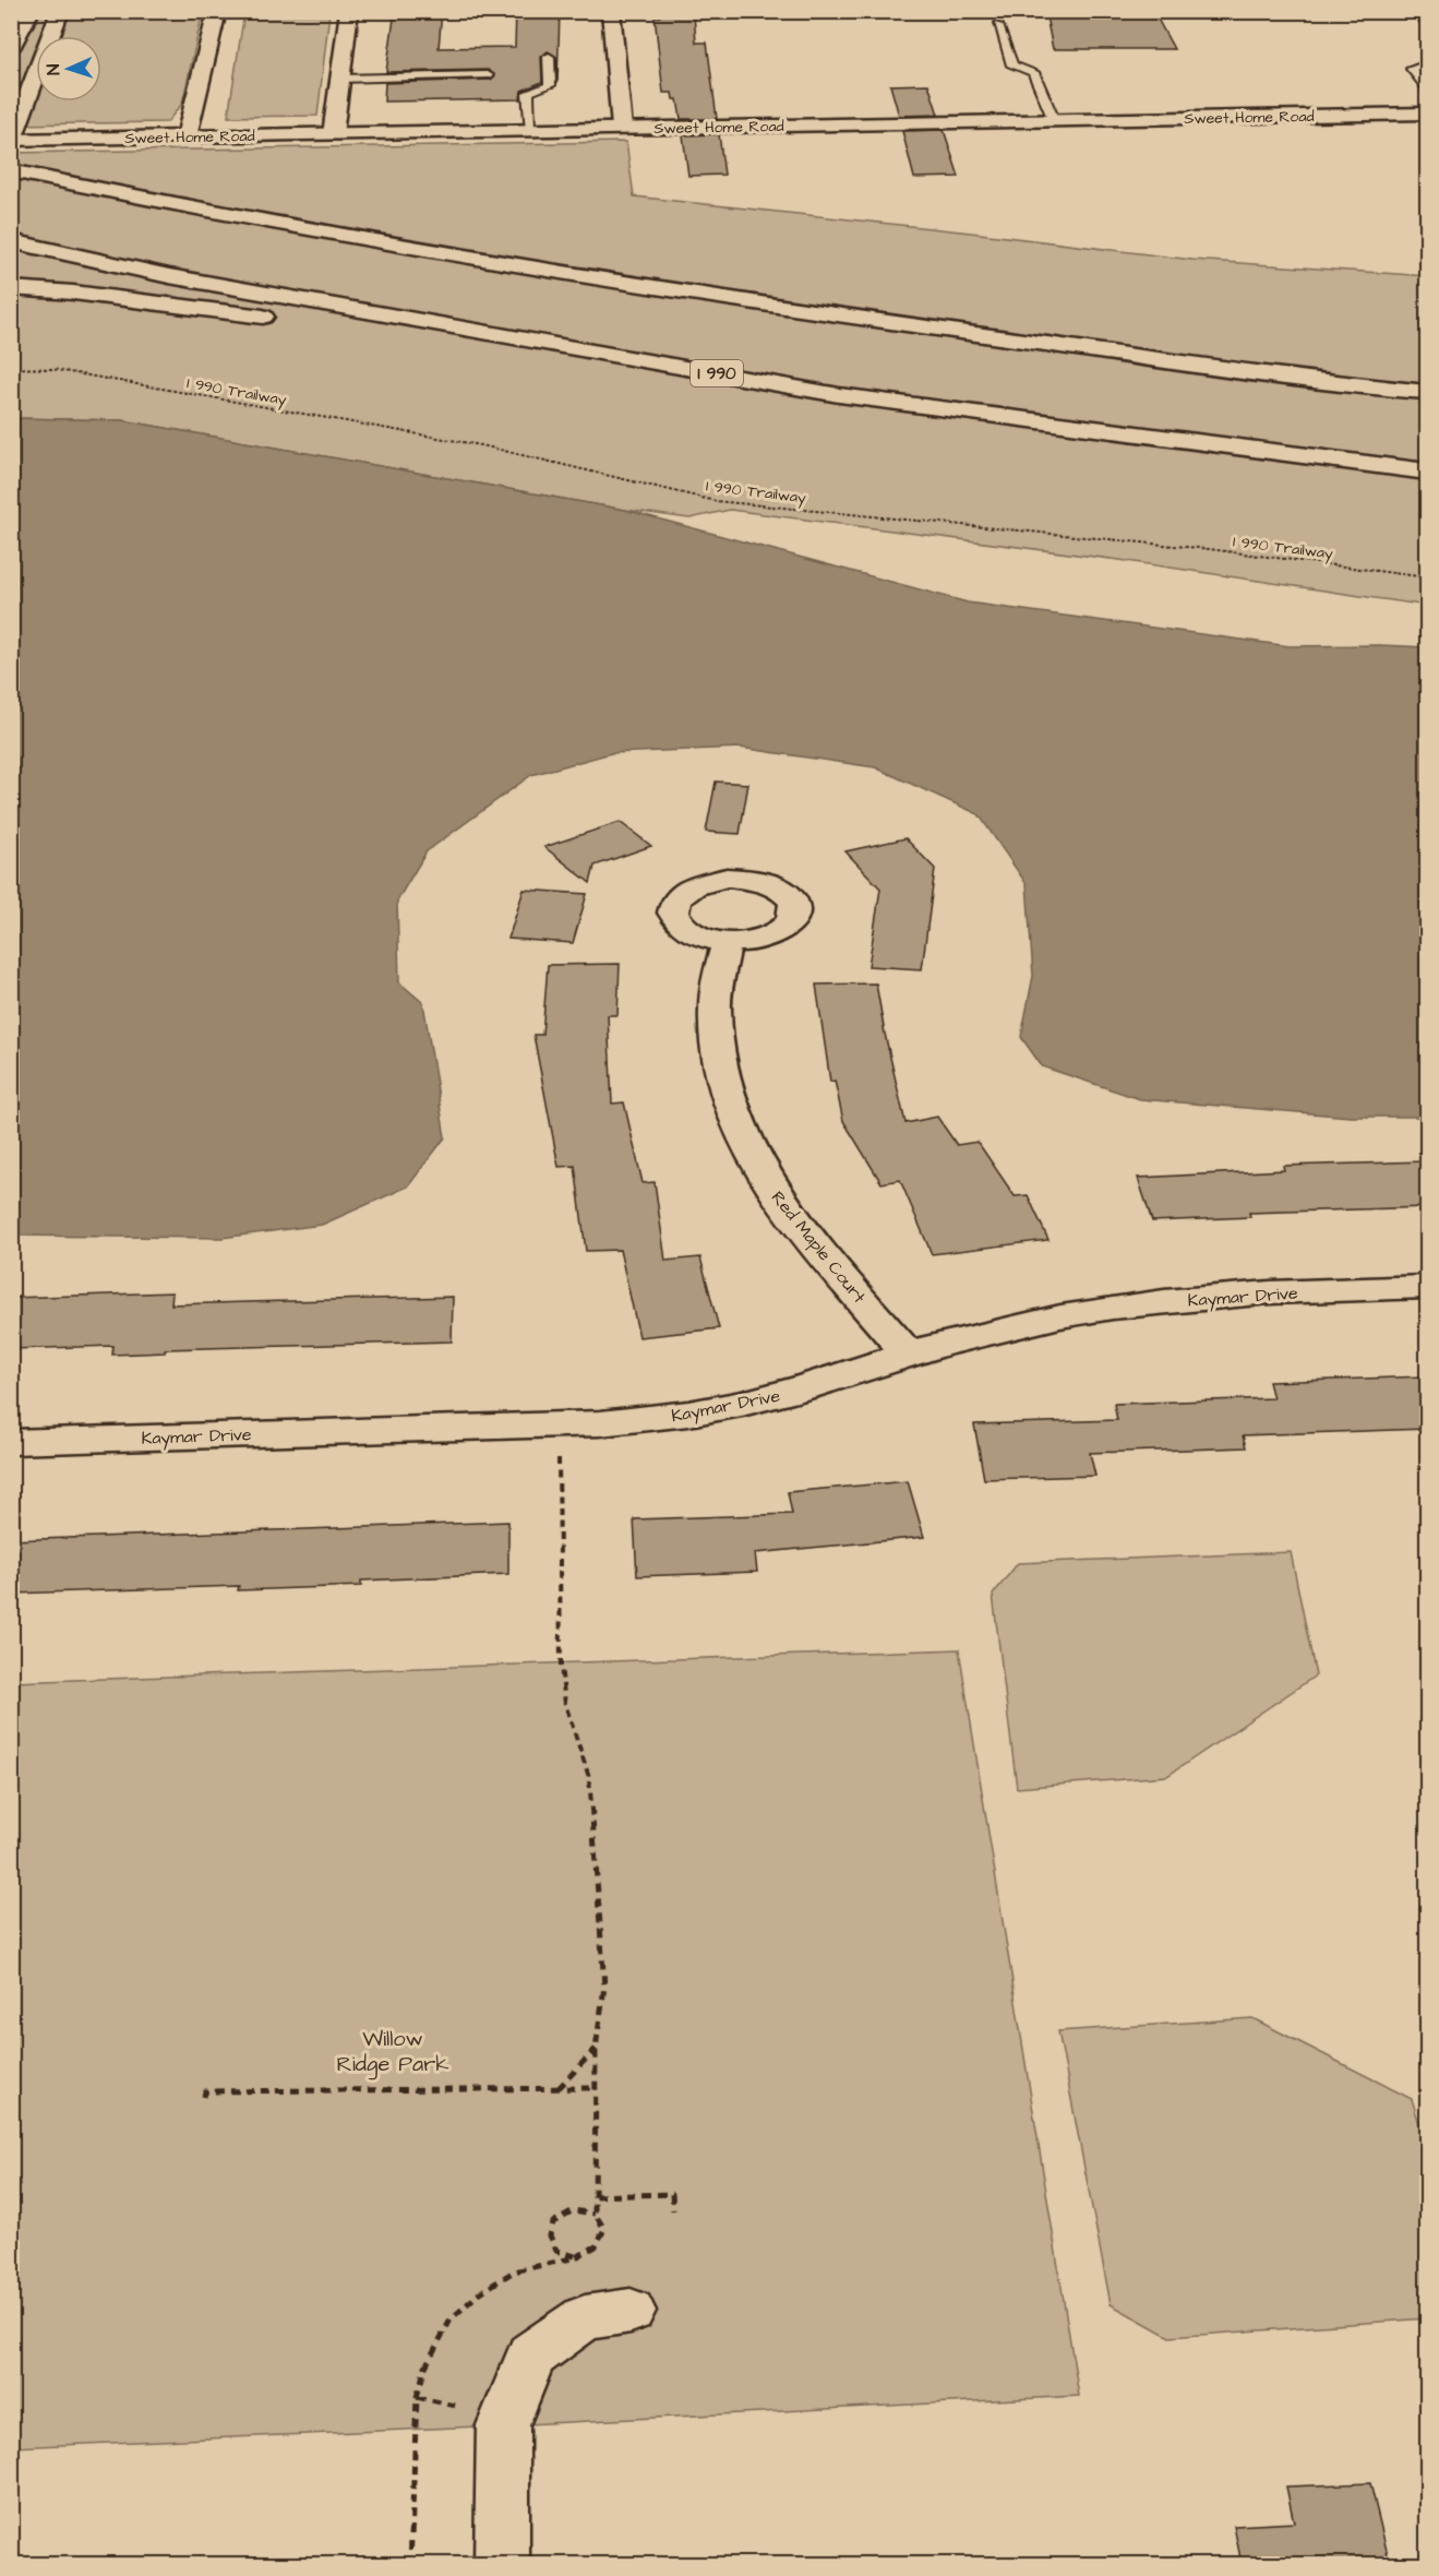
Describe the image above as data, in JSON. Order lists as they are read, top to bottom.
{
  "streets": {
    "main road": [
      "Sweet Home Road",
      "I 990",
      "Red Maple Court",
      "Kaymar Drive"
    ],
    "path": ["I 990 Trailway"]
  },
  "crossings": [
    ["Red Maple Court", "Kaymar Drive"]
  ],
  "parks": ["Willow Ridge Park"],
  "north": "left"
}
